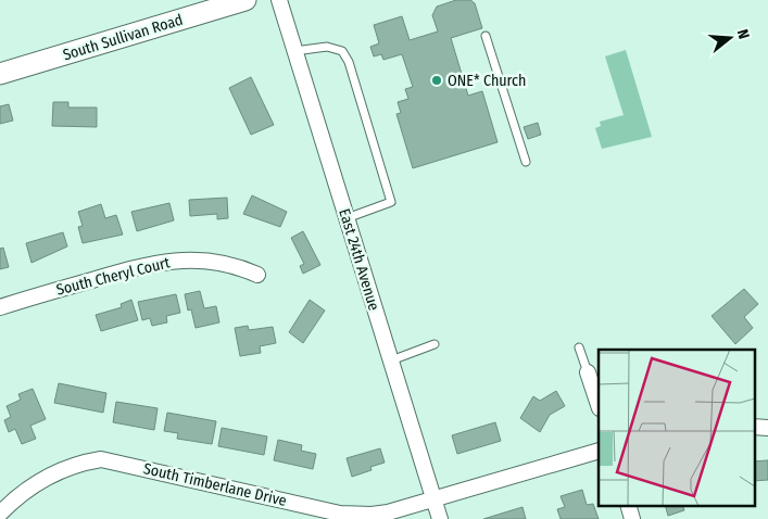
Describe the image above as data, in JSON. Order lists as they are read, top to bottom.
{
  "streets": {
    "main road": ["South Sullivan Road"],
    "street": ["East 24th Avenue", "South Cheryl Court", "South Timberlane Drive"]
  },
  "crossings": [
    ["East 24th Avenue", "South Timberlane Drive"]
  ],
  "places": ["ONE* Church"],
  "north": "right"
}
